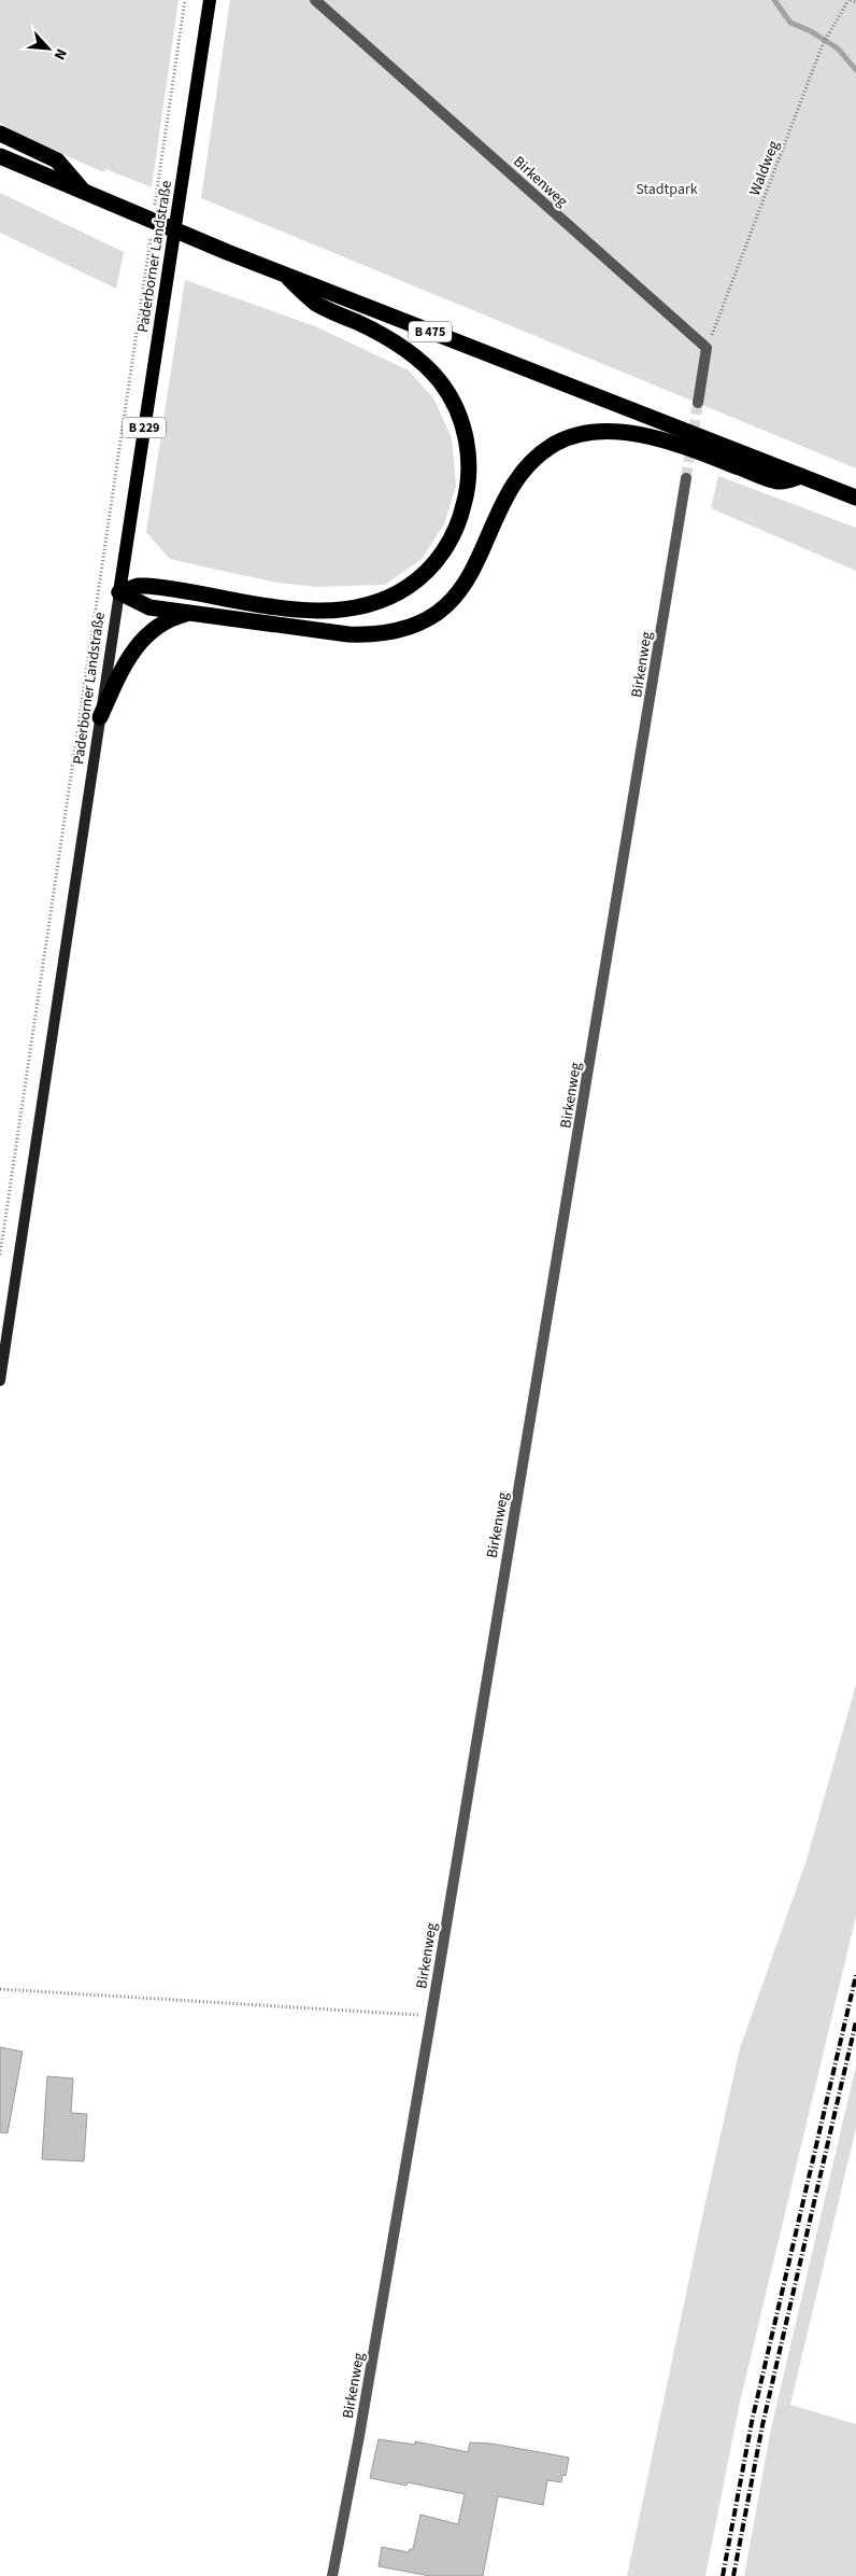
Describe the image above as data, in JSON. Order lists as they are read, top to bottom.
{
  "streets": {
    "highway": ["B 475"],
    "main road": ["Paderborner Landstraße", "B 229"],
    "street": ["Birkenweg"],
    "path": ["Waldweg"]
  },
  "crossings": [
    ["Waldweg", "Birkenweg"]
  ],
  "parks": ["Stadtpark"],
  "north": "bottom right"
}
